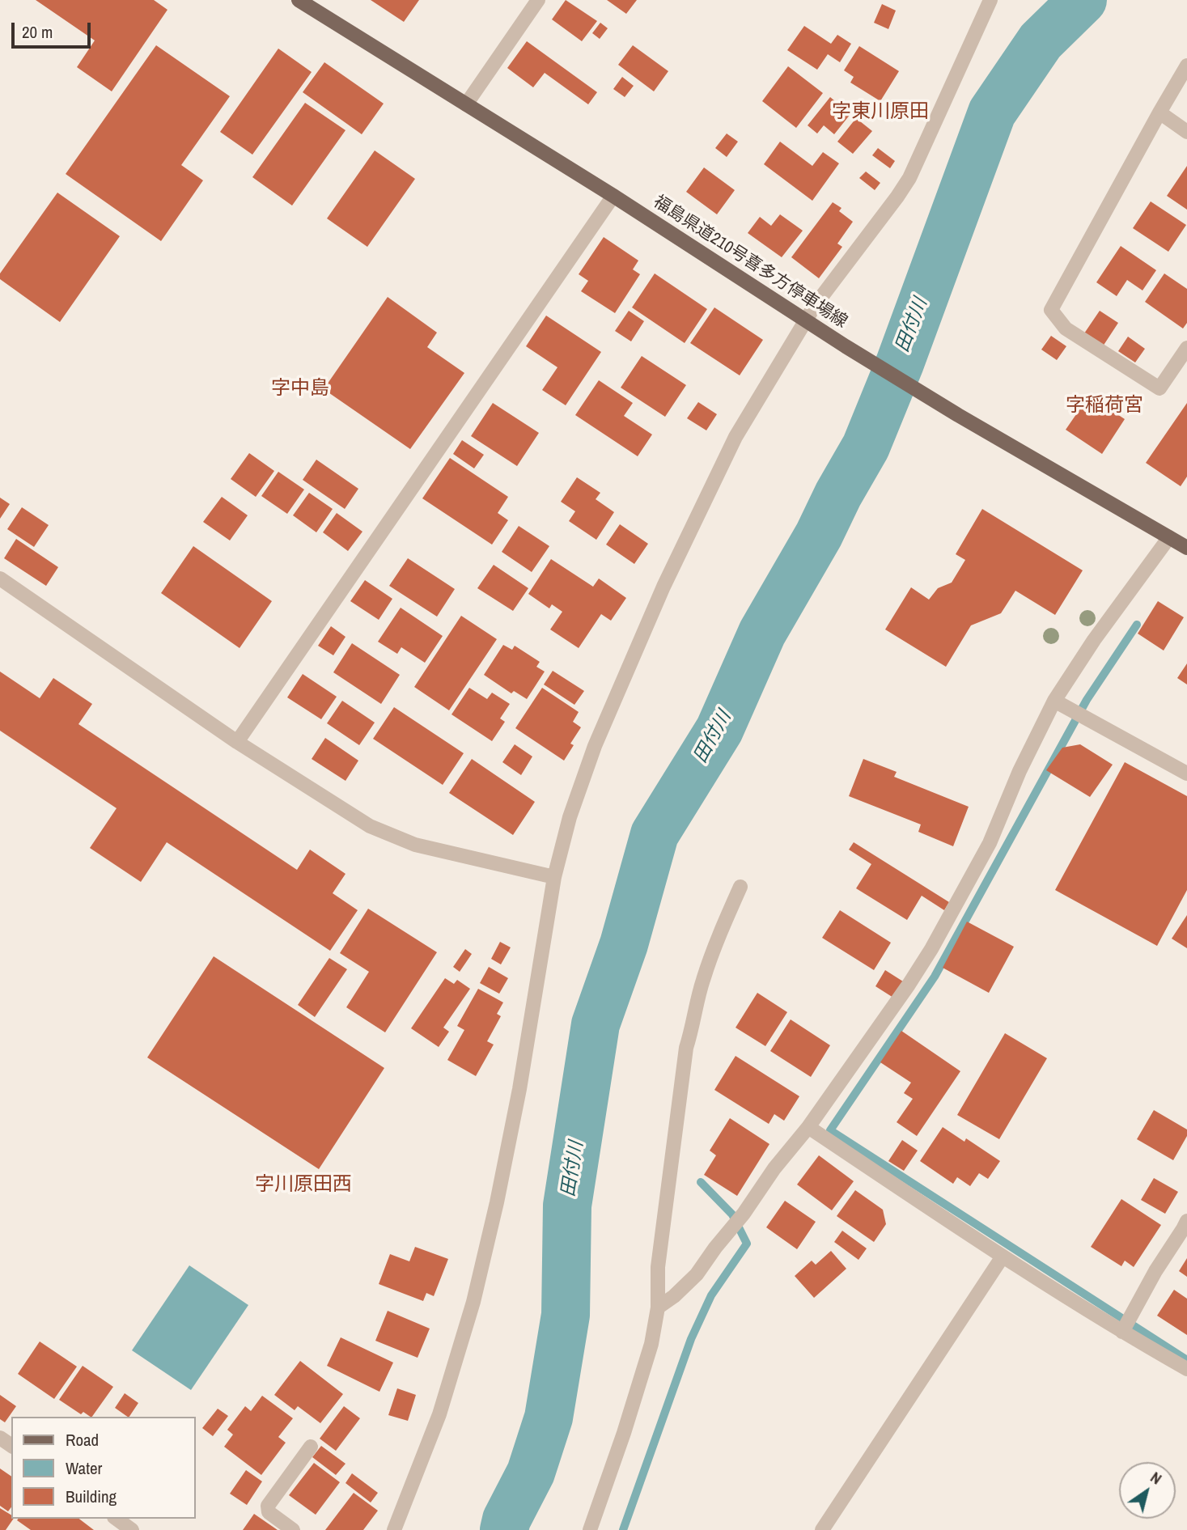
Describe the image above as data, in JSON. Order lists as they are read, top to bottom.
{
  "streets": {
    "main road": ["福島県道210号喜多方停車場線"]
  },
  "districts": [
    "字東川原田",
    "字中島",
    "字稲荷宮",
    "字川原田西"
  ],
  "water": ["田付川"],
  "legend": ["Road", "Water", "Building"],
  "scale_bar": "20 m",
  "north": "top right"
}
